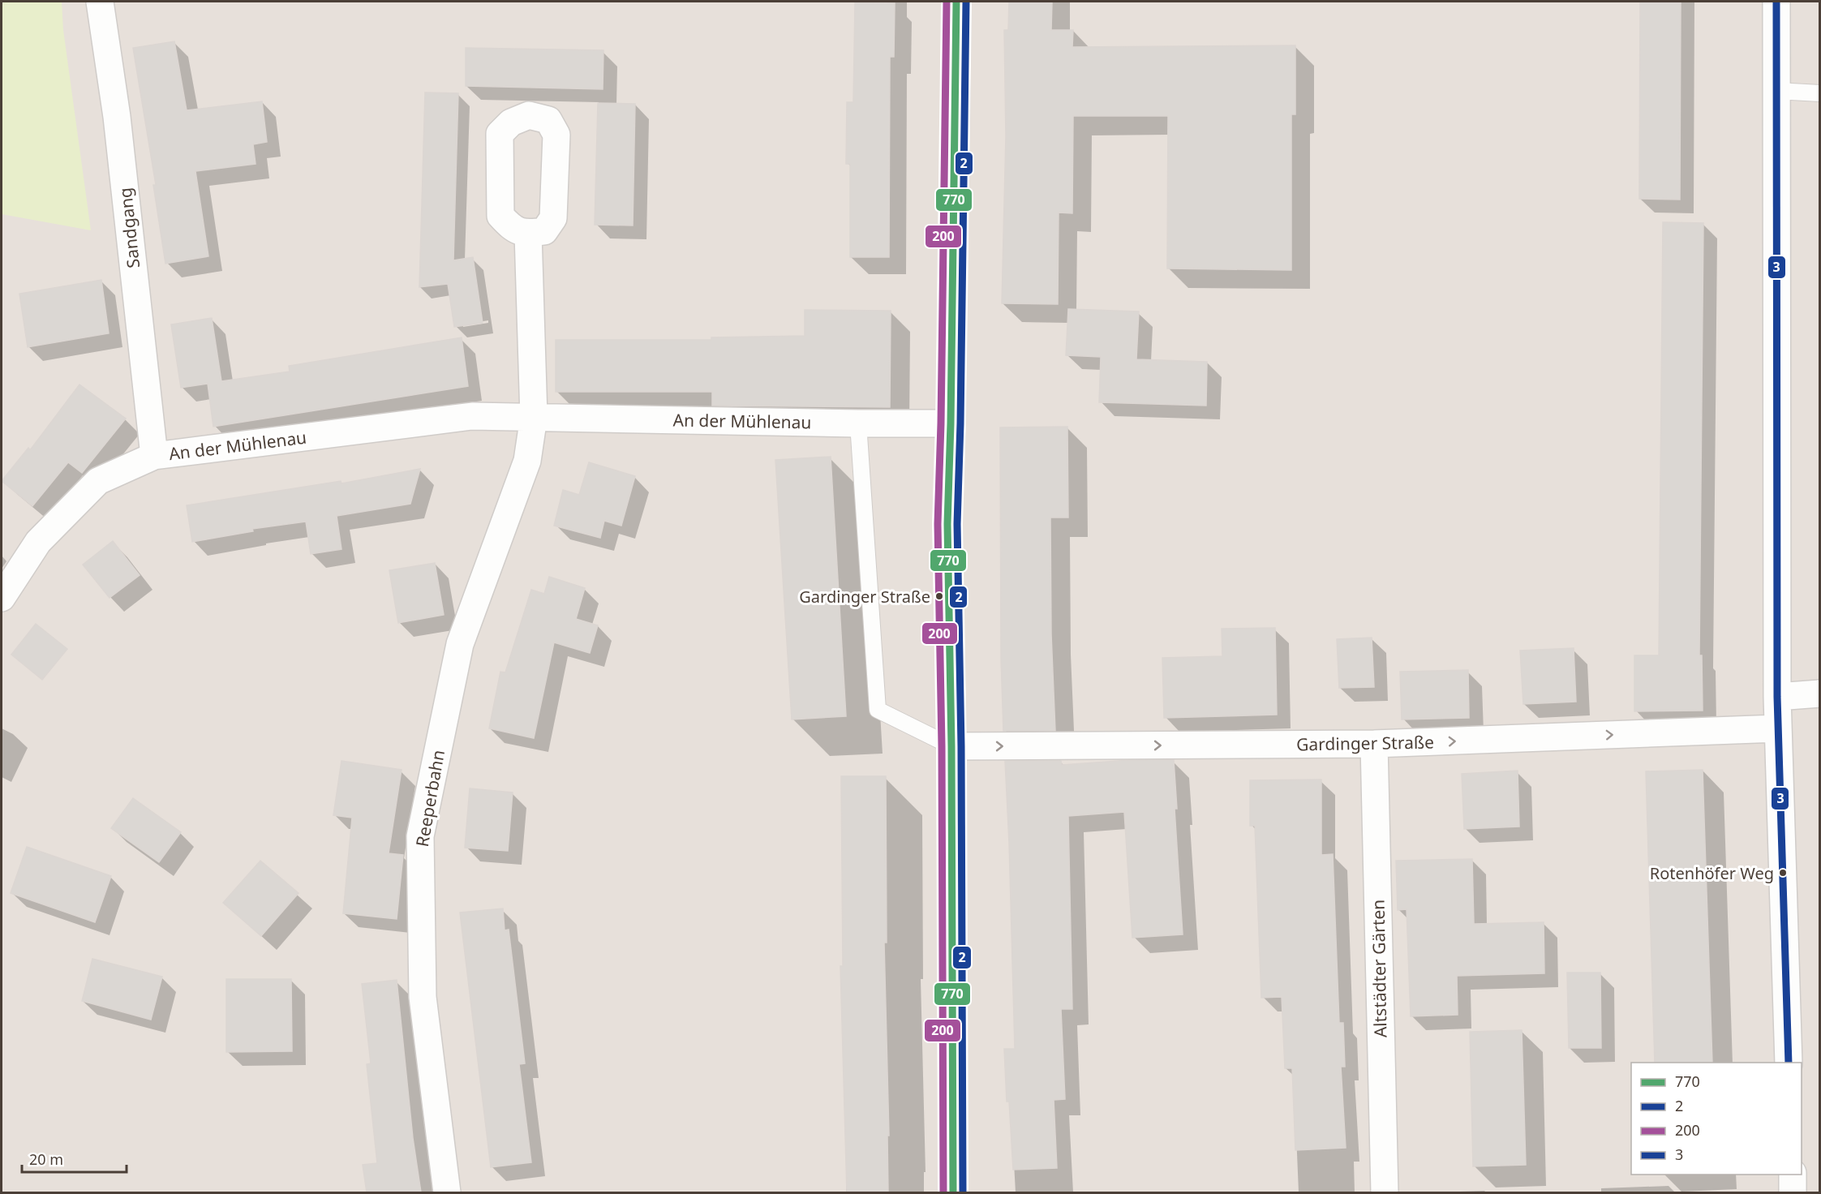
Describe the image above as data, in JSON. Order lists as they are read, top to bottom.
{
  "streets": {
    "street": [
      "Sandgang",
      "An der Mühlenau",
      "Gardinger Straße",
      "Reeperbahn",
      "Altstädter Gärten"
    ]
  },
  "crossings": [
    ["Sandgang", "An der Mühlenau"],
    ["An der Mühlenau", "Reeperbahn"],
    ["Gardinger Straße", "Altstädter Gärten"]
  ],
  "one_way": ["Gardinger Straße"],
  "places": ["Gardinger Straße", "Rotenhöfer Weg"],
  "lines": [
    "transit line 770",
    "transit line 2",
    "transit line 200",
    "transit line 3"
  ],
  "legend": [
    "770",
    "2",
    "200",
    "3"
  ],
  "scale_bar": "20 m"
}
